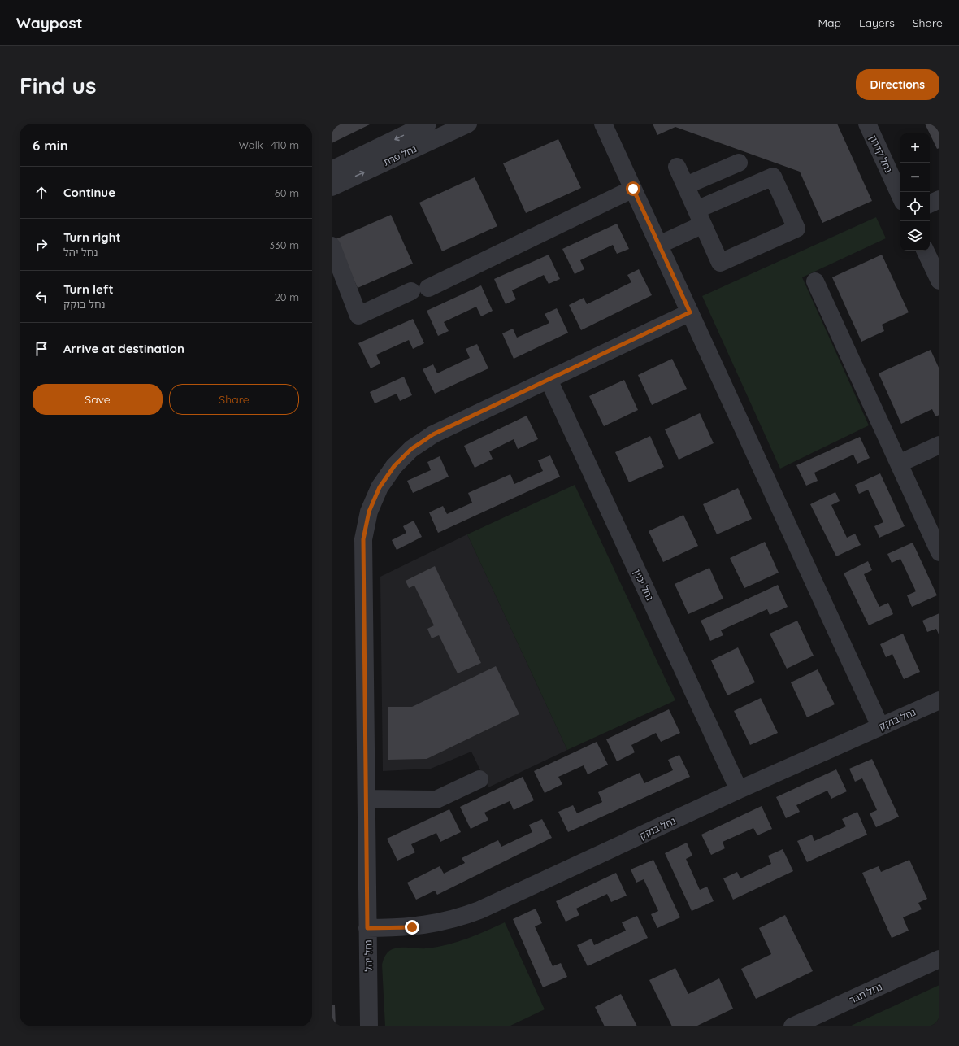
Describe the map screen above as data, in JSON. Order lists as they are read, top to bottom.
{
  "streets": {
    "street": [
      "נחל קדרון",
      "נחל פרת",
      "נחל ימין",
      "נחל בוקק",
      "נחל יהל",
      "נחל חבר"
    ]
  },
  "crossings": [
    ["נחל ימין", "נחל בוקק"],
    ["נחל ימין", "נחל יהל"],
    ["נחל בוקק", "נחל יהל"]
  ],
  "page": {
    "header": "Waypost",
    "nav": ["Map", "Layers", "Share"],
    "buttons": [
      "Directions",
      ["Save", "Share"]
    ],
    "title": "Find us",
    "heading": ["6 min", "Walk · 410 m"],
    "map_buttons": ["+", "−"],
    "list": [
      ["Continue", "60 m"],
      ["Turn right", "נחל יהל", "330 m"],
      ["Turn left", "נחל בוקק", "20 m"],
      "Arrive at destination"
    ]
  }
}
